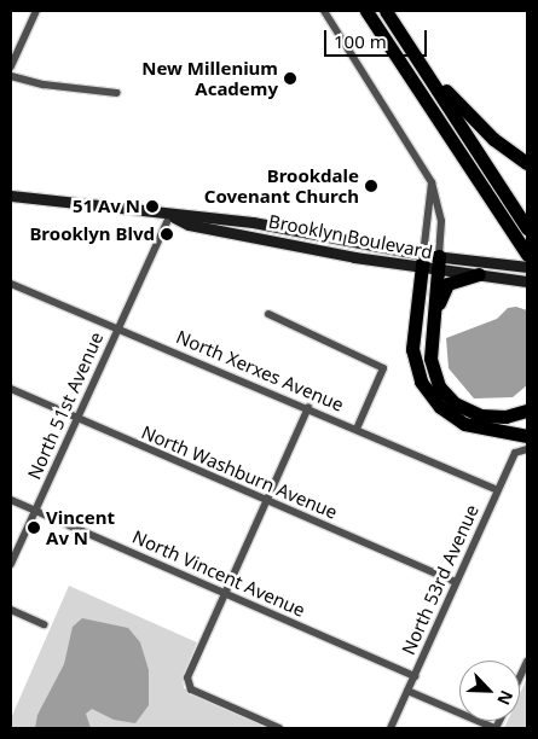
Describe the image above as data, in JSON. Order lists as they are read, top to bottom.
{
  "streets": {
    "main road": ["Brooklyn Boulevard"],
    "street": [
      "North Xerxes Avenue",
      "North 51st Avenue",
      "North Washburn Avenue",
      "North Vincent Avenue",
      "North 53rd Avenue"
    ]
  },
  "crossings": [
    ["Brooklyn Boulevard", "North 51st Avenue"],
    ["North Xerxes Avenue", "North 51st Avenue"],
    ["North Xerxes Avenue", "North 53rd Avenue"],
    ["North 51st Avenue", "North Washburn Avenue"],
    ["North 51st Avenue", "North Vincent Avenue"],
    ["North Washburn Avenue", "North 53rd Avenue"],
    ["North Vincent Avenue", "North 53rd Avenue"]
  ],
  "places": [
    "New Millenium Academy",
    "Brookdale Covenant Church",
    "51 Av N",
    "Brooklyn Blvd",
    "Vincent Av N"
  ],
  "scale_bar": "100 m",
  "north": "bottom right"
}
